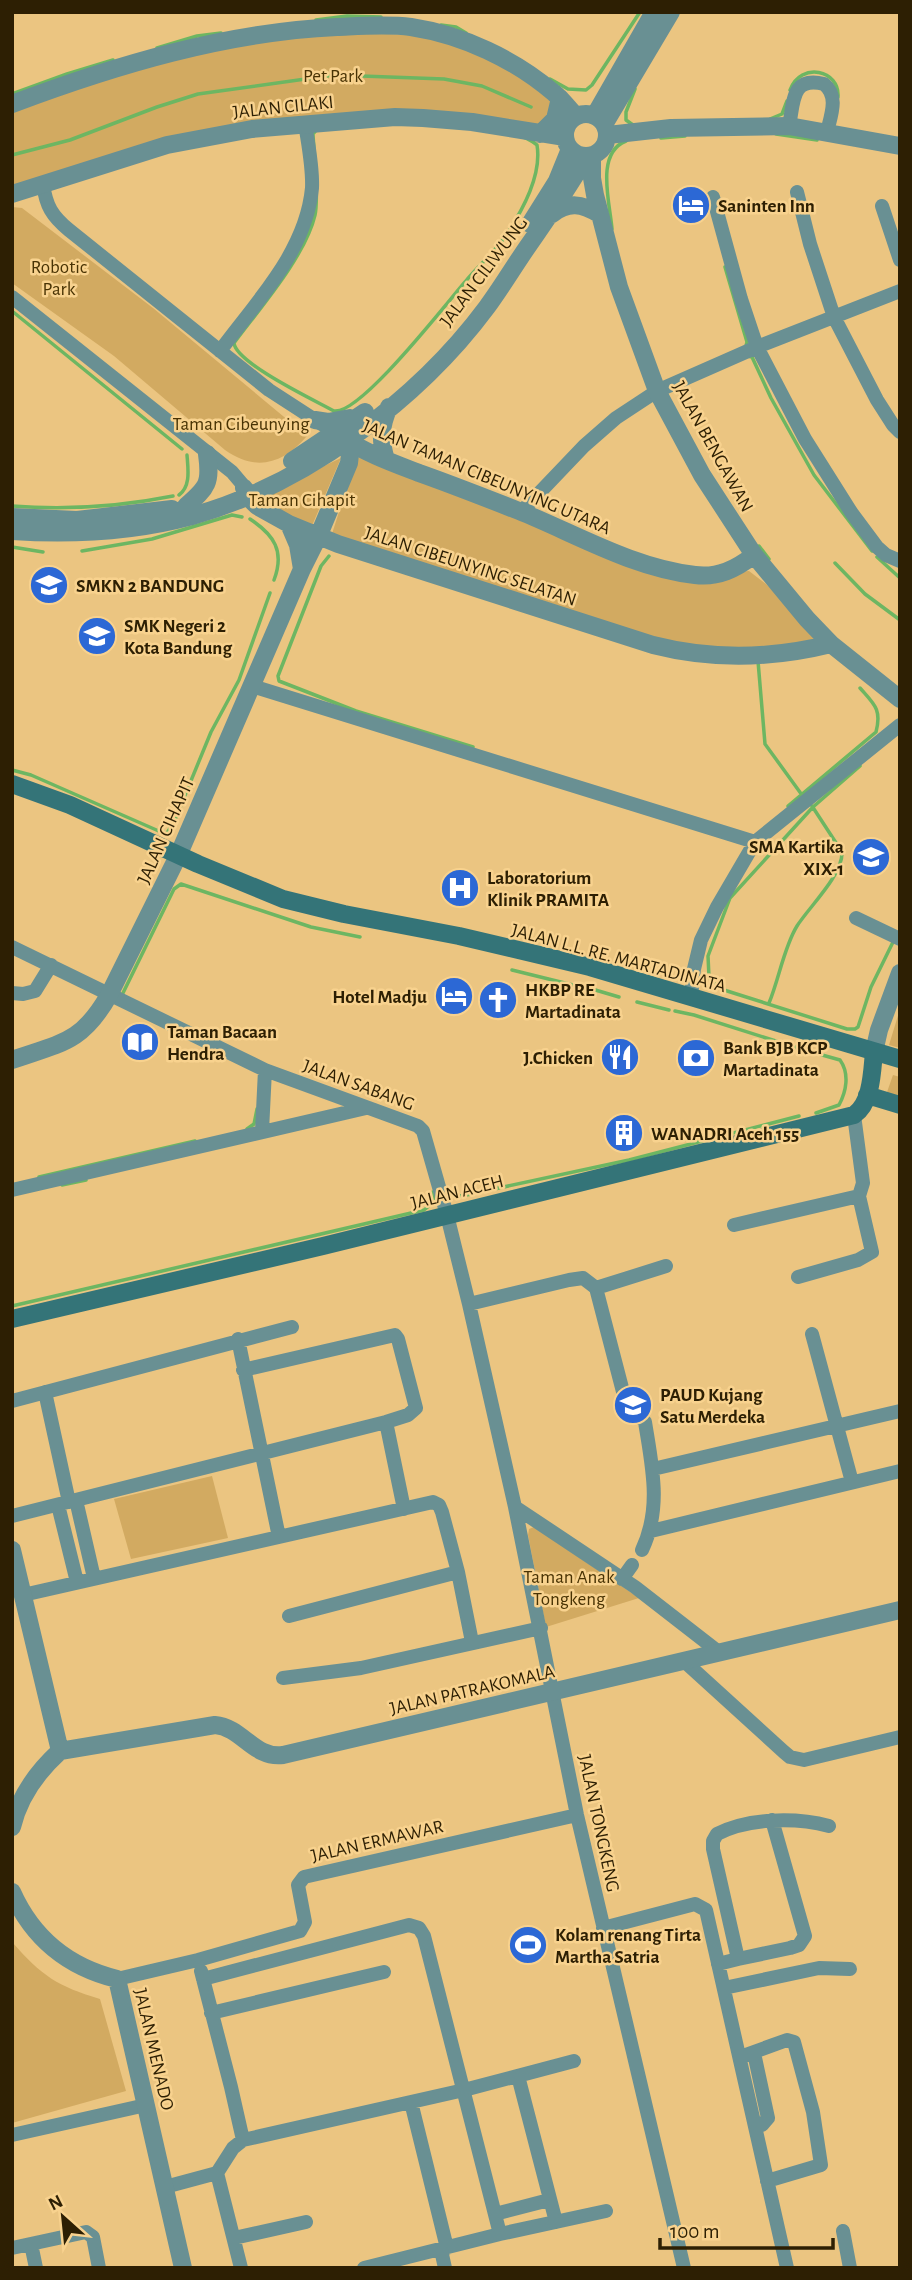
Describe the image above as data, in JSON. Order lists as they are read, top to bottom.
{
  "streets": {
    "main road": ["JALAN L.L. RE. MARTADINATA", "JALAN ACEH"],
    "street": [
      "JALAN CILAKI",
      "JALAN CILIWUNG",
      "JALAN BENGAWAN",
      "JALAN TAMAN CIBEUNYING UTARA",
      "JALAN CIBEUNYING SELATAN",
      "JALAN CIHAPIT",
      "JALAN SABANG",
      "JALAN PATRAKOMALA",
      "JALAN TONGKENG",
      "JALAN ERMAWAR",
      "JALAN MENADO"
    ]
  },
  "crossings": [
    ["JALAN CILAKI", "JALAN CILIWUNG"],
    ["JALAN CILAKI", "JALAN BENGAWAN"],
    ["JALAN CILAKI", "JALAN TAMAN CIBEUNYING UTARA"],
    ["JALAN CILIWUNG", "JALAN BENGAWAN"],
    ["JALAN CILIWUNG", "JALAN TAMAN CIBEUNYING UTARA"],
    ["JALAN CILIWUNG", "JALAN CIBEUNYING SELATAN"],
    ["JALAN CILIWUNG", "JALAN CIHAPIT"],
    ["JALAN BENGAWAN", "JALAN TAMAN CIBEUNYING UTARA"],
    ["JALAN BENGAWAN", "JALAN CIBEUNYING SELATAN"],
    ["JALAN TAMAN CIBEUNYING UTARA", "JALAN CIHAPIT"],
    ["JALAN CIBEUNYING SELATAN", "JALAN CIHAPIT"],
    ["JALAN CIHAPIT", "JALAN L.L. RE. MARTADINATA"],
    ["JALAN CIHAPIT", "JALAN SABANG"],
    ["JALAN SABANG", "JALAN ACEH"],
    ["JALAN SABANG", "JALAN TONGKENG"],
    ["JALAN ACEH", "JALAN TONGKENG"],
    ["JALAN PATRAKOMALA", "JALAN TONGKENG"],
    ["JALAN TONGKENG", "JALAN ERMAWAR"],
    ["JALAN ERMAWAR", "JALAN MENADO"]
  ],
  "parks": [
    "Pet Park",
    "Robotic Park",
    "Taman Cibeunying",
    "Taman Cihapit",
    "Taman Anak Tongkeng"
  ],
  "places": {
    "hotel": ["Saninten Inn", "Hotel Madju"],
    "school or university": [
      "SMKN 2 BANDUNG",
      "SMK Negeri 2 Kota Bandung",
      "SMA Kartika XIX-1",
      "PAUD Kujang Satu Merdeka"
    ],
    "hospital": ["Laboratorium Klinik PRAMITA"],
    "church": ["HKBP RE Martadinata"],
    "library": ["Taman Bacaan Hendra"],
    "restaurant": ["J.Chicken"],
    "bank": ["Bank BJB KCP Martadinata"],
    "building": ["WANADRI Aceh 155"],
    "sports": ["Kolam renang Tirta Martha Satria"]
  },
  "scale_bar": "100 m",
  "north": "top left"
}
